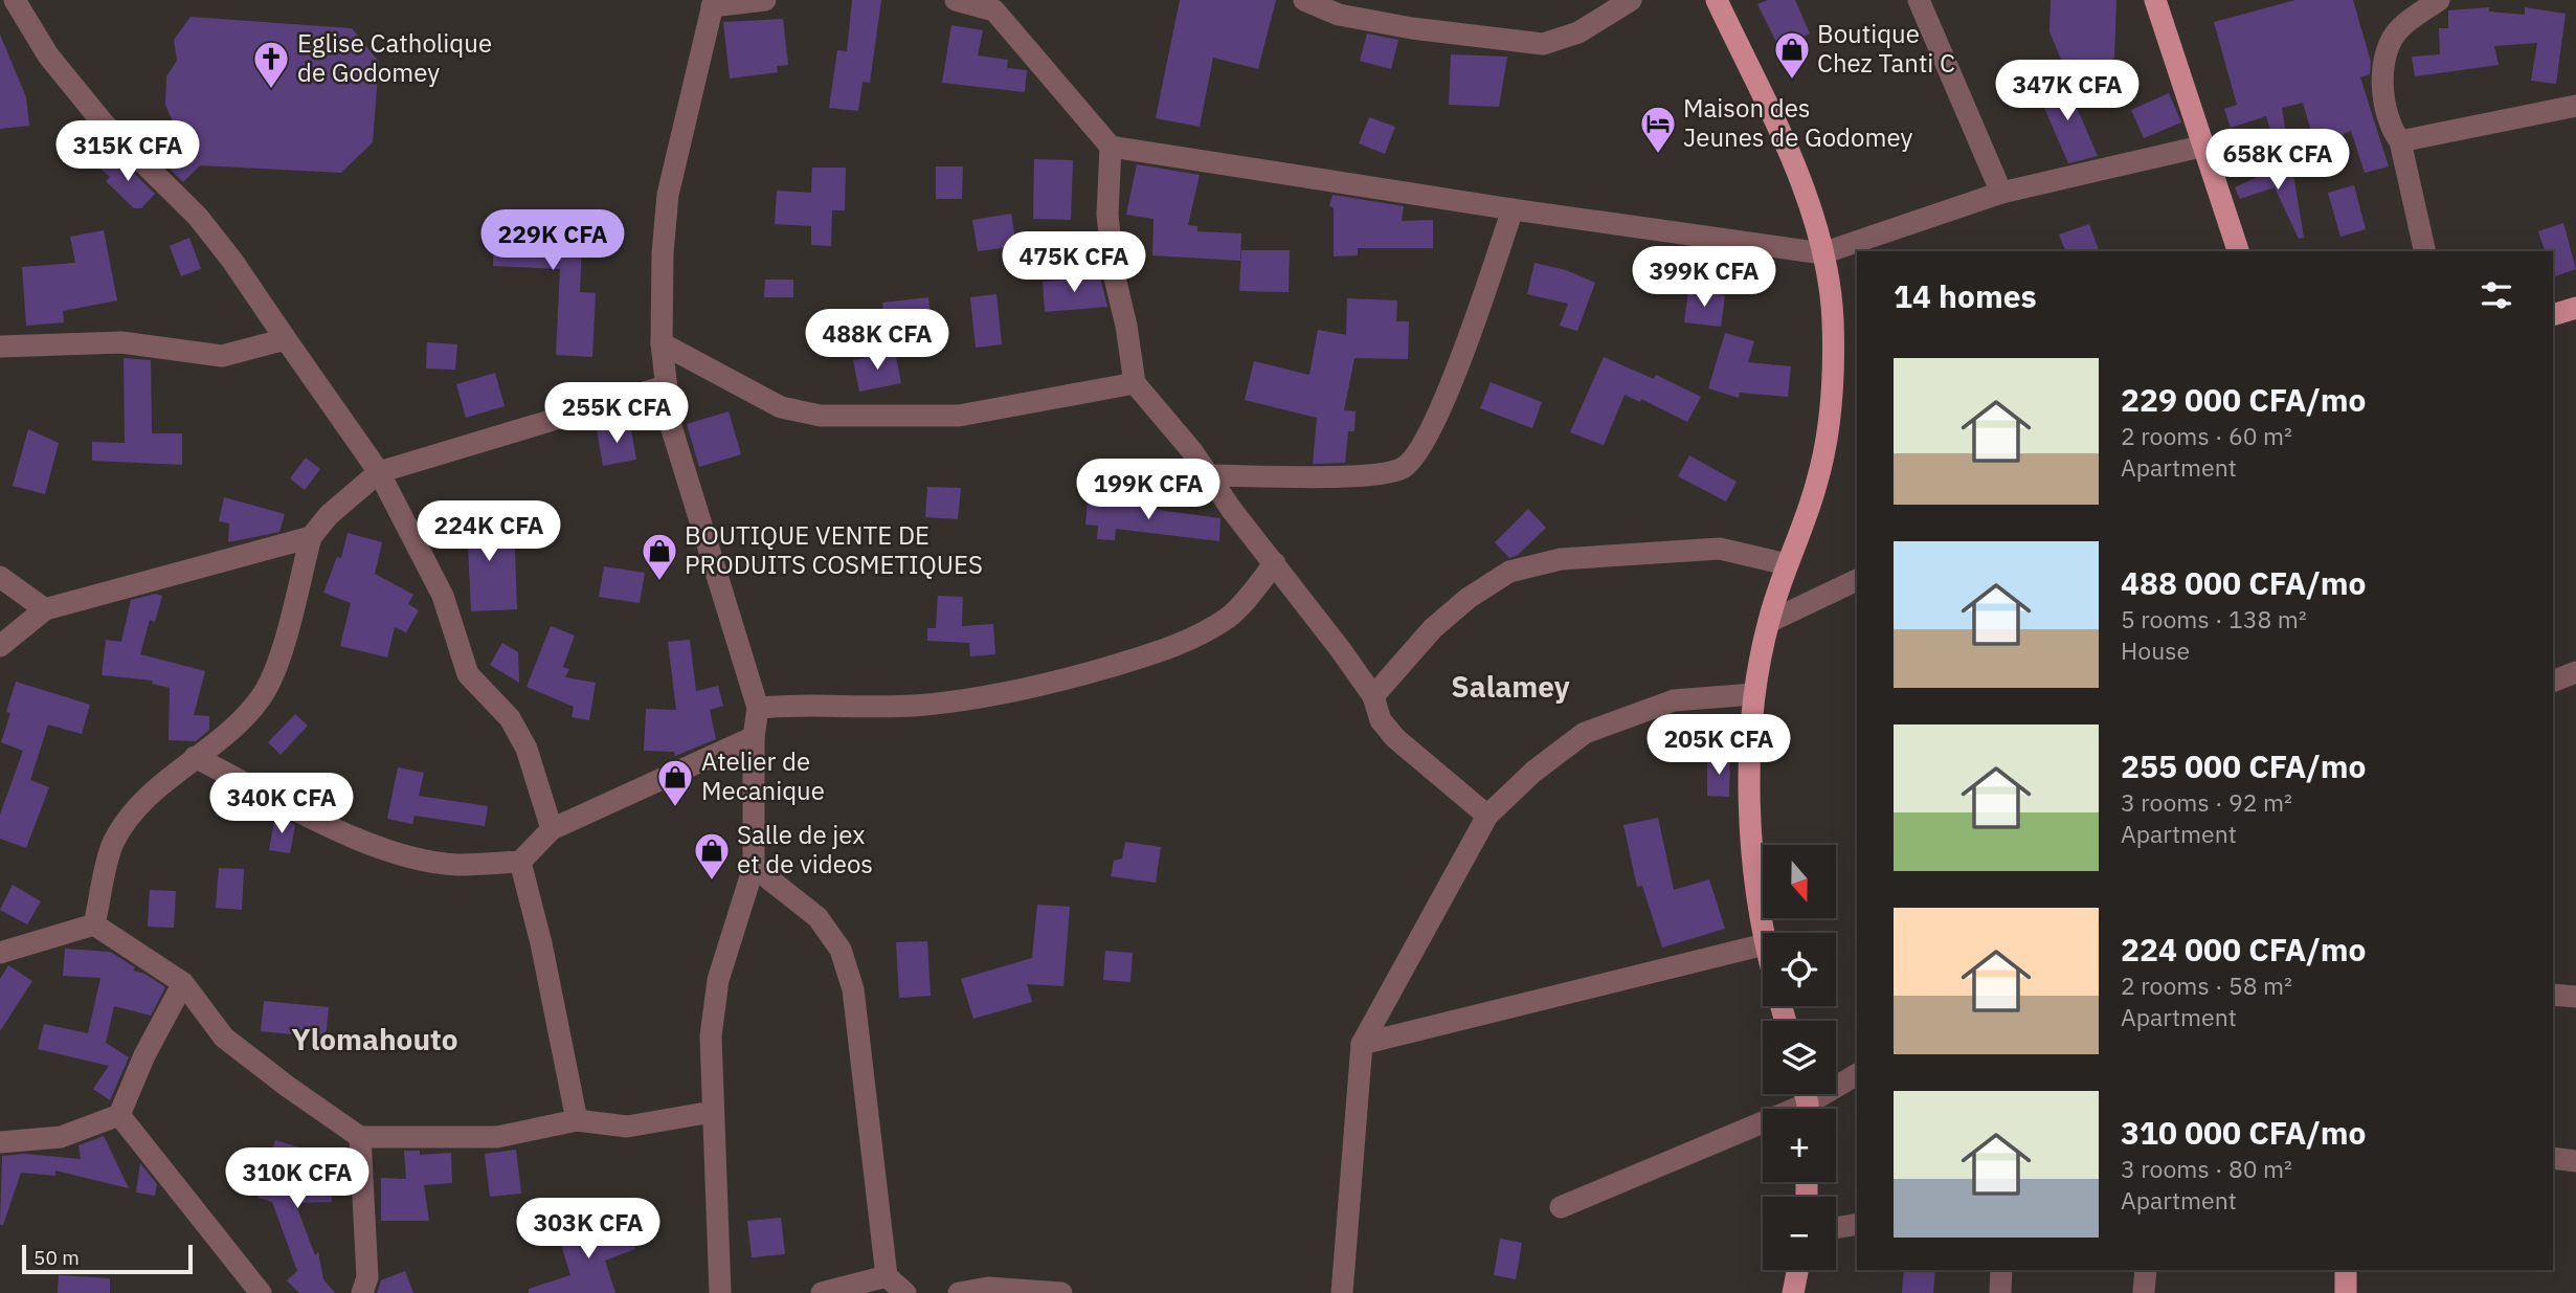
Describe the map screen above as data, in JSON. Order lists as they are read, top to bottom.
{
  "districts": ["Salamey", "Ylomahouto"],
  "places": {
    "shop": [
      "Boutique Chez Tanti C",
      "BOUTIQUE VENTE DE PRODUITS COSMETIQUES",
      "Atelier de Mecanique",
      "Salle de jex et de videos"
    ],
    "church": ["Eglise Catholique de Godomey"],
    "hotel": ["Maison des Jeunes de Godomey"]
  },
  "scale_bar": "50 m",
  "north": "bottom",
  "page": {
    "price": [
      "347K CFA",
      "315K CFA",
      "658K CFA",
      "229K CFA",
      "475K CFA",
      "399K CFA",
      "488K CFA",
      "255K CFA",
      "199K CFA",
      "224K CFA",
      "205K CFA",
      "340K CFA",
      "310K CFA",
      "303K CFA"
    ],
    "heading": "14 homes",
    "list": [
      {
        "name": "229 000 CFA/mo",
        "note": "2 rooms · 60 m² · Apartment"
      },
      {
        "name": "488 000 CFA/mo",
        "note": "5 rooms · 138 m² · House"
      },
      {
        "name": "255 000 CFA/mo",
        "note": "3 rooms · 92 m² · Apartment"
      },
      {
        "name": "224 000 CFA/mo",
        "note": "2 rooms · 58 m² · Apartment"
      },
      {
        "name": "310 000 CFA/mo",
        "note": "3 rooms · 80 m² · Apartment"
      }
    ],
    "map_buttons": ["+", "−"],
    "scale": "50 m"
  }
}
